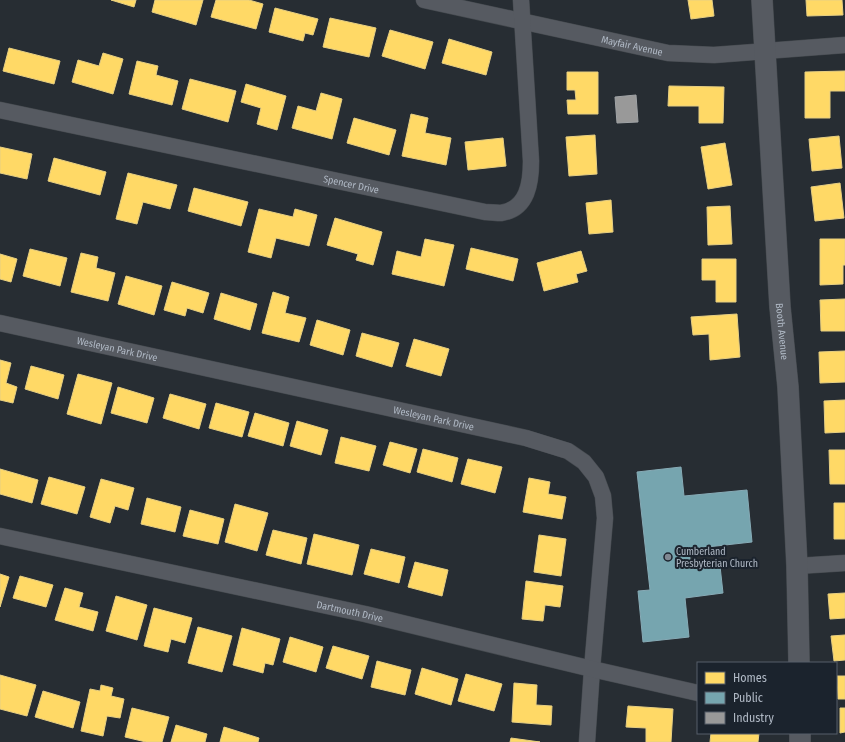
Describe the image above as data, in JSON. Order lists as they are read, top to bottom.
{
  "streets": {
    "street": [
      "Mayfair Avenue",
      "Spencer Drive",
      "Booth Avenue",
      "Wesleyan Park Drive",
      "Dartmouth Drive"
    ]
  },
  "crossings": [
    ["Mayfair Avenue", "Spencer Drive"],
    ["Mayfair Avenue", "Booth Avenue"],
    ["Wesleyan Park Drive", "Dartmouth Drive"]
  ],
  "places": ["Cumberland Presbyterian Church"],
  "legend": ["Homes", "Public", "Industry"]
}
